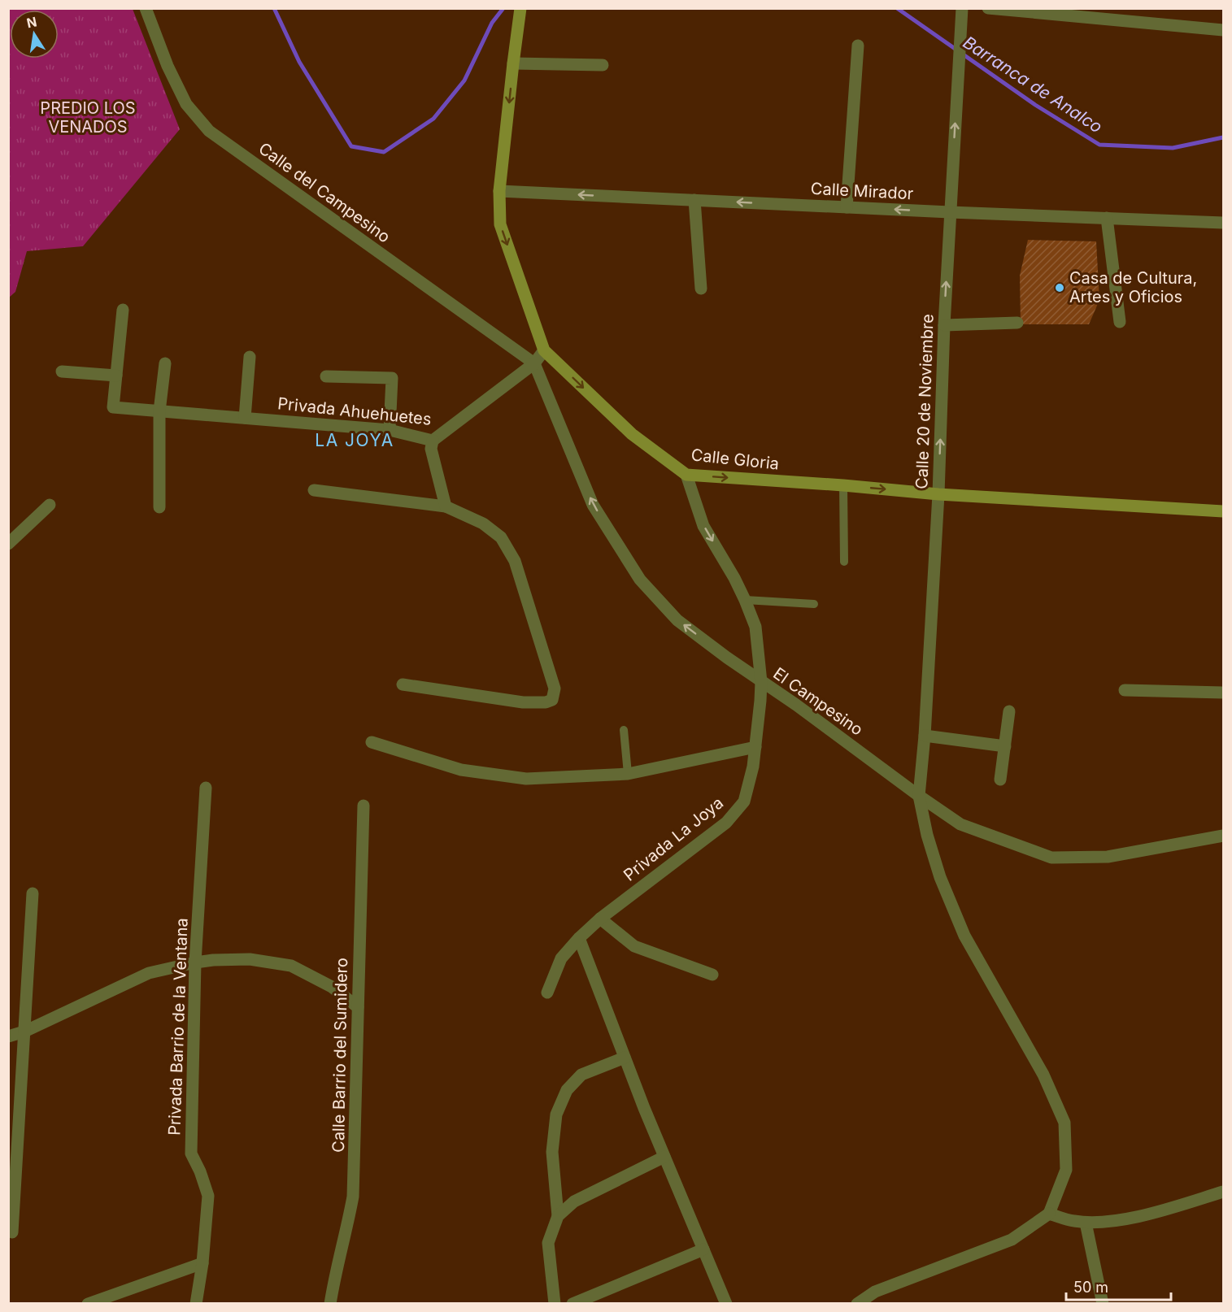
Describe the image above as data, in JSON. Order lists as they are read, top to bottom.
{
  "streets": {
    "main road": ["Calle Gloria"],
    "street": [
      "Calle Mirador",
      "Calle del Campesino",
      "Calle 20 de Noviembre",
      "Privada Ahuehuetes",
      "El Campesino",
      "Privada La Joya",
      "Privada Barrio de la Ventana",
      "Calle Barrio del Sumidero"
    ]
  },
  "crossings": [
    ["Calle Mirador", "Calle 20 de Noviembre"],
    ["Calle del Campesino", "Privada Ahuehuetes"],
    ["Calle del Campesino", "El Campesino"],
    ["Calle 20 de Noviembre", "Calle Gloria"],
    ["Calle 20 de Noviembre", "El Campesino"],
    ["Privada Ahuehuetes", "Calle Gloria"],
    ["Privada Ahuehuetes", "El Campesino"],
    ["Calle Gloria", "Privada La Joya"],
    ["El Campesino", "Privada La Joya"]
  ],
  "one_way": ["Calle Mirador", "Calle Gloria", "El Campesino"],
  "districts": ["LA JOYA"],
  "water": ["Barranca de Analco"],
  "parks": ["PREDIO LOS VENADOS"],
  "places": ["Casa de Cultura, Artes y Oficios"],
  "scale_bar": "50 m",
  "north": "top"
}
